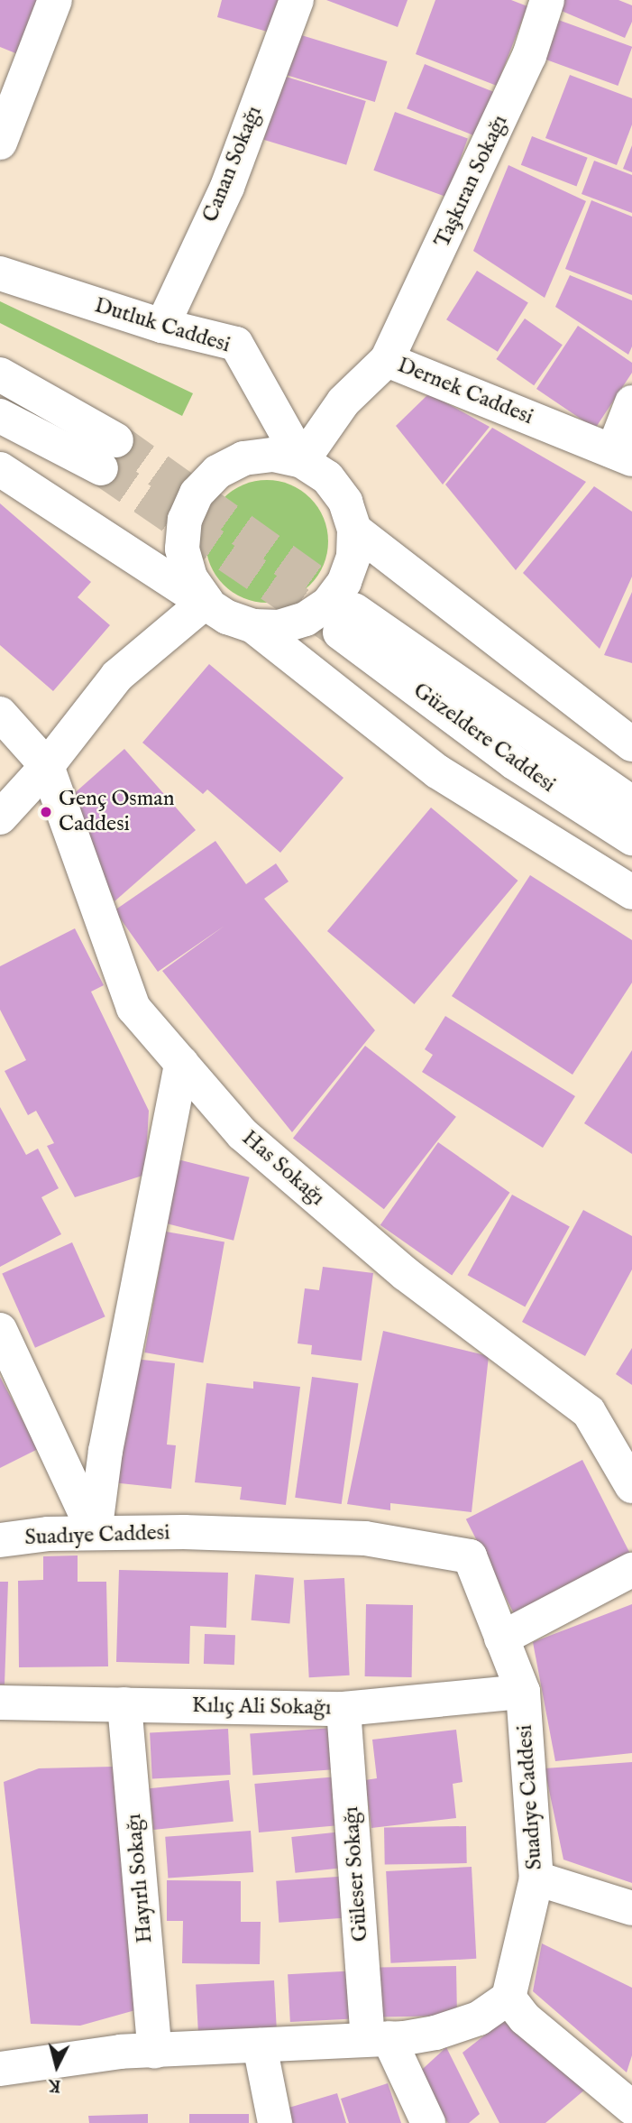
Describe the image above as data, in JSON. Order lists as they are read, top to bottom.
{
  "streets": {
    "street": [
      "Canan Sokağı",
      "Taşkıran Sokağı",
      "Dutluk Caddesi",
      "Dernek Caddesi",
      "Güzeldere Caddesi",
      "Has Sokağı",
      "Suadıye Caddesi",
      "Kılıç Ali Sokağı",
      "Güleser Sokağı",
      "Hayırlı Sokağı"
    ]
  },
  "crossings": [
    ["Canan Sokağı", "Dutluk Caddesi"],
    ["Taşkıran Sokağı", "Dernek Caddesi"],
    ["Dutluk Caddesi", "Dernek Caddesi"],
    ["Suadıye Caddesi", "Kılıç Ali Sokağı"],
    ["Kılıç Ali Sokağı", "Güleser Sokağı"],
    ["Kılıç Ali Sokağı", "Hayırlı Sokağı"]
  ],
  "places": ["Genç Osman Caddesi"],
  "north": "bottom"
}
